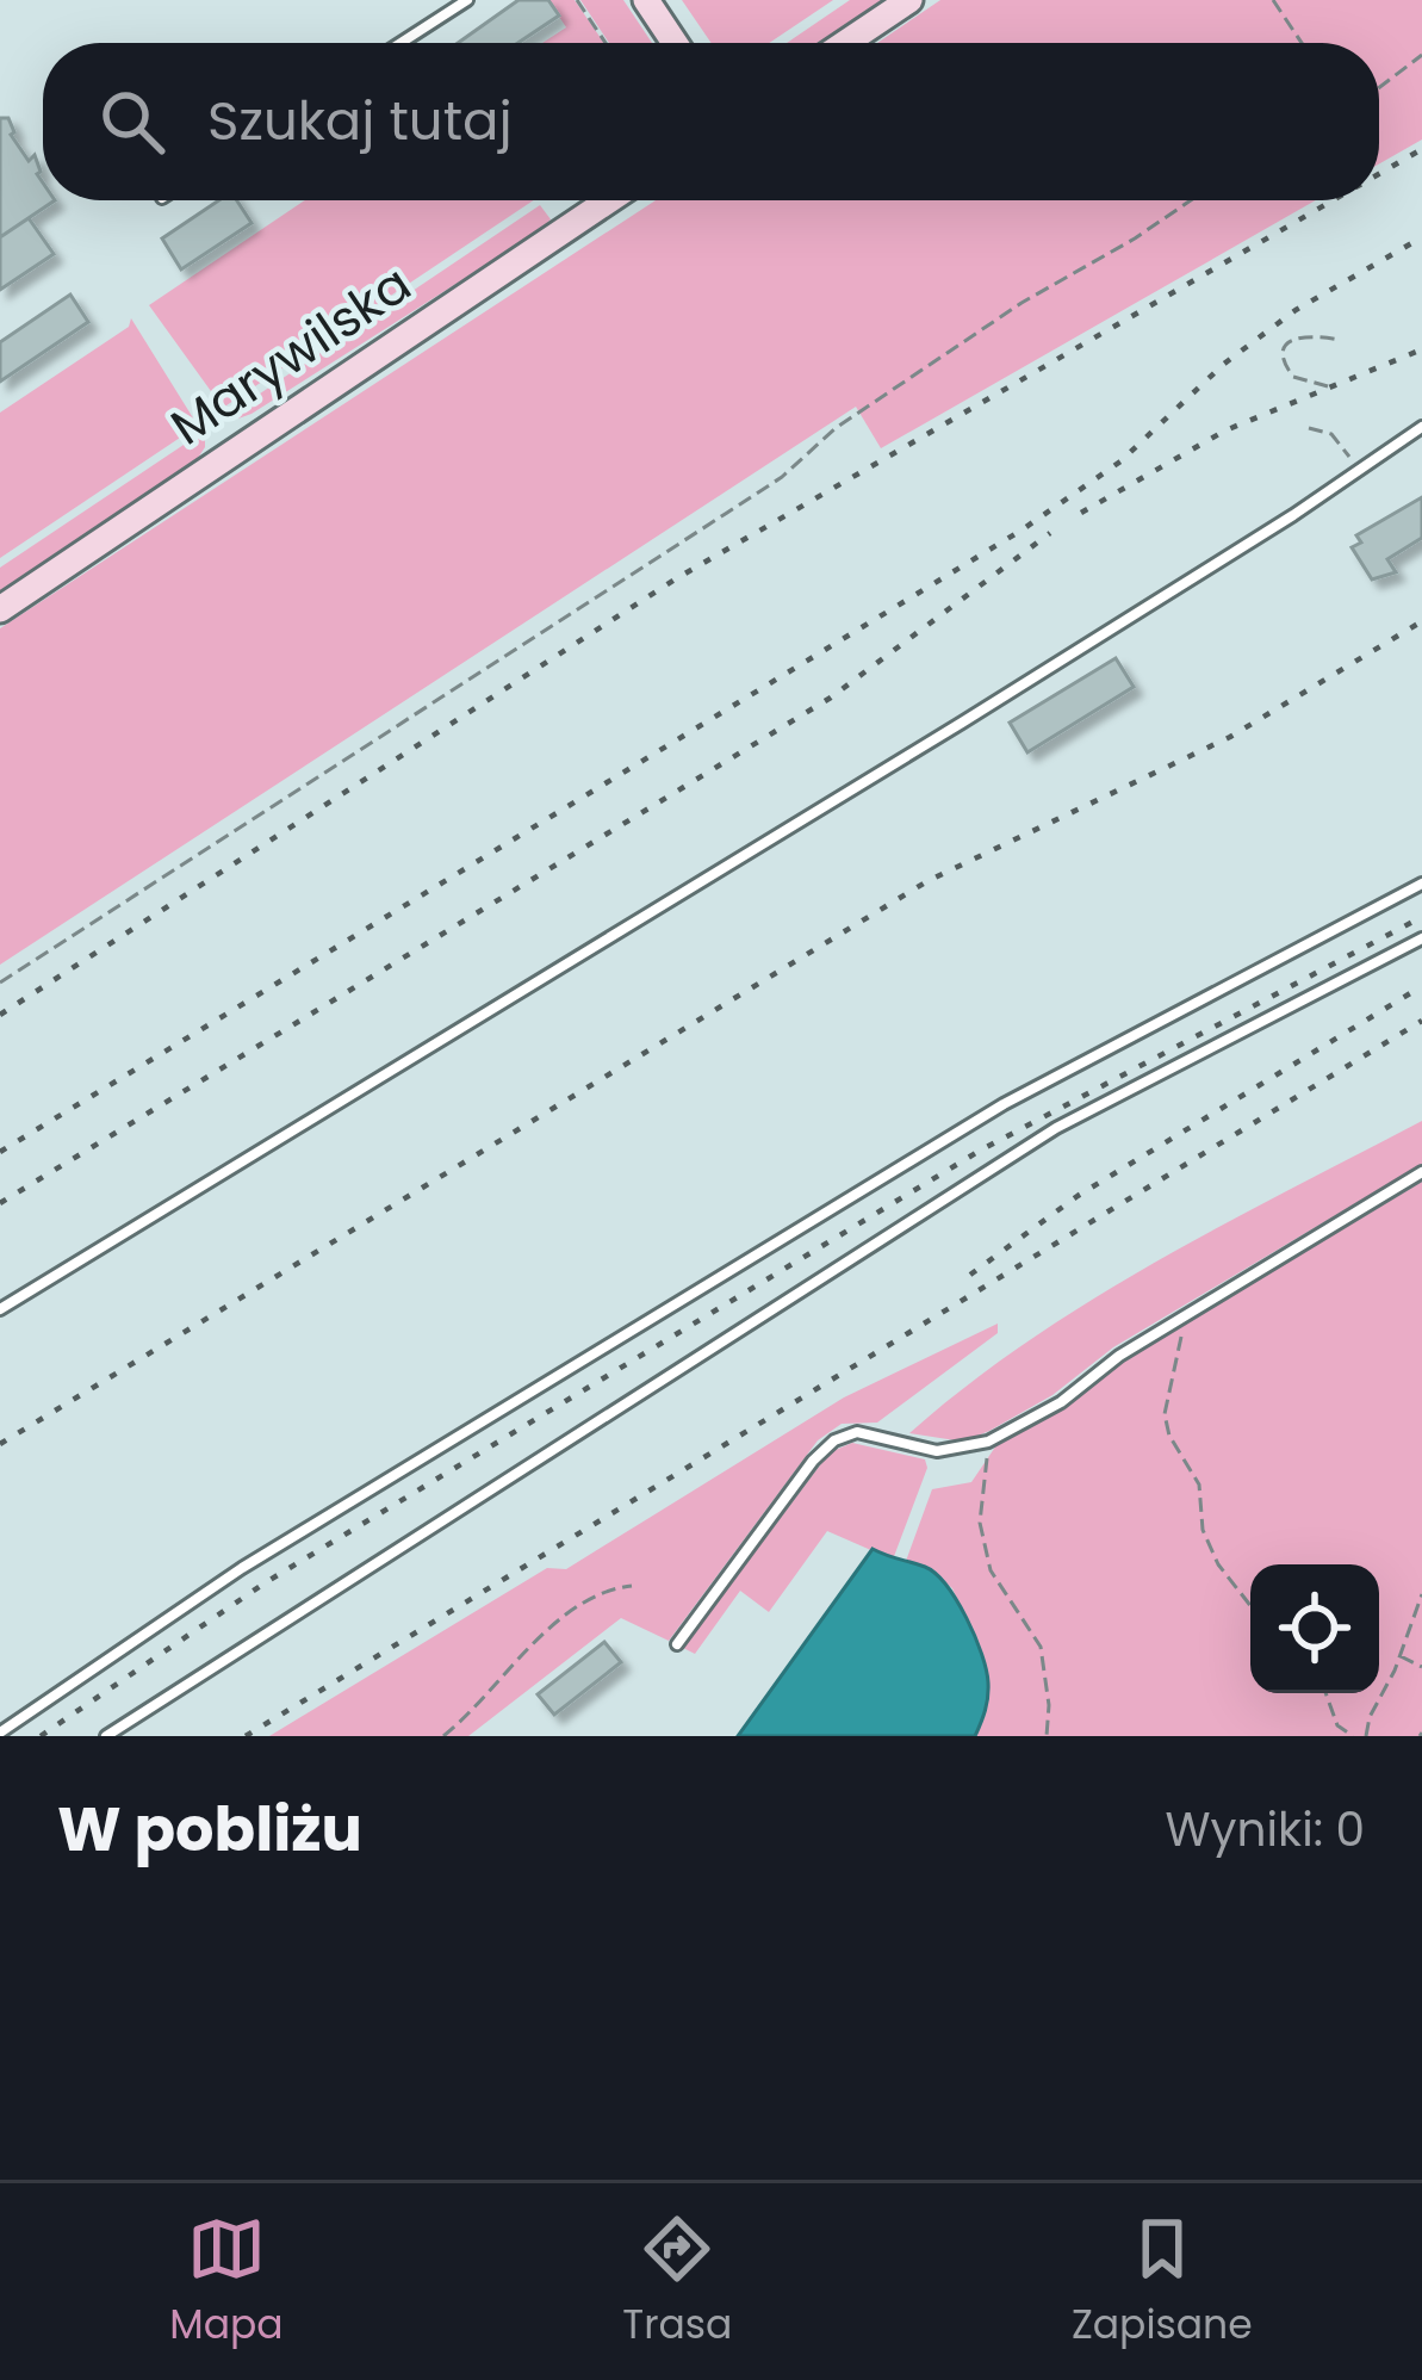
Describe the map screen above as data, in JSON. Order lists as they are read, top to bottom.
{
  "streets": {
    "main road": ["Marywilska"]
  },
  "page": {
    "search": "Szukaj tutaj",
    "heading": ["W pobliżu", "Wyniki: 0"],
    "nav": ["Mapa", "Trasa", "Zapisane"]
  }
}
